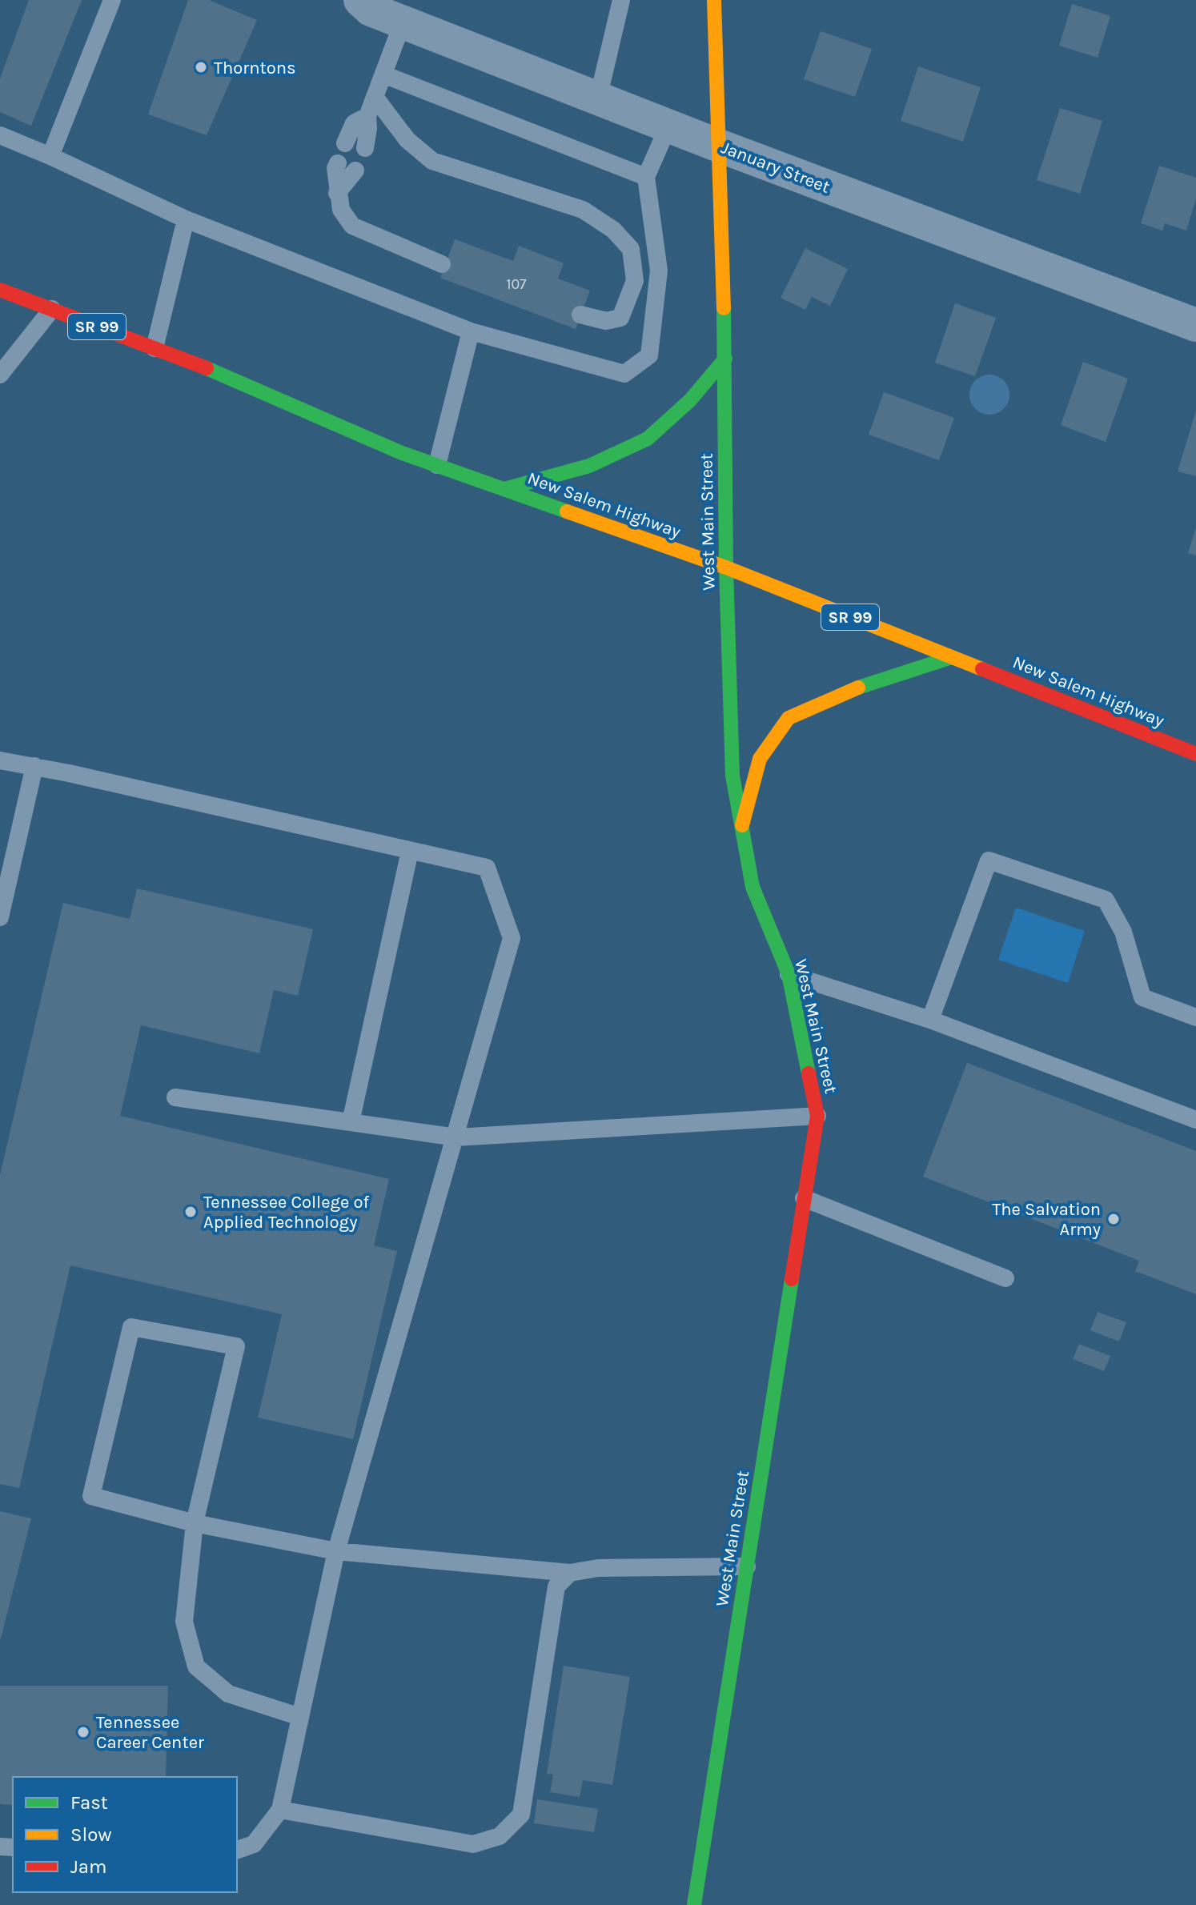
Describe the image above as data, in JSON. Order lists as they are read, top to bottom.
{
  "streets": {
    "street": [
      "January Street",
      "SR 99",
      "New Salem Highway",
      "West Main Street"
    ]
  },
  "crossings": [
    ["January Street", "West Main Street"],
    ["New Salem Highway", "West Main Street"]
  ],
  "places": [
    "Thorntons",
    "Tennessee College of Applied Technology",
    "The Salvation Army",
    "Tennessee Career Center"
  ],
  "house_numbers": ["107"],
  "legend": ["Fast", "Slow", "Jam"]
}
